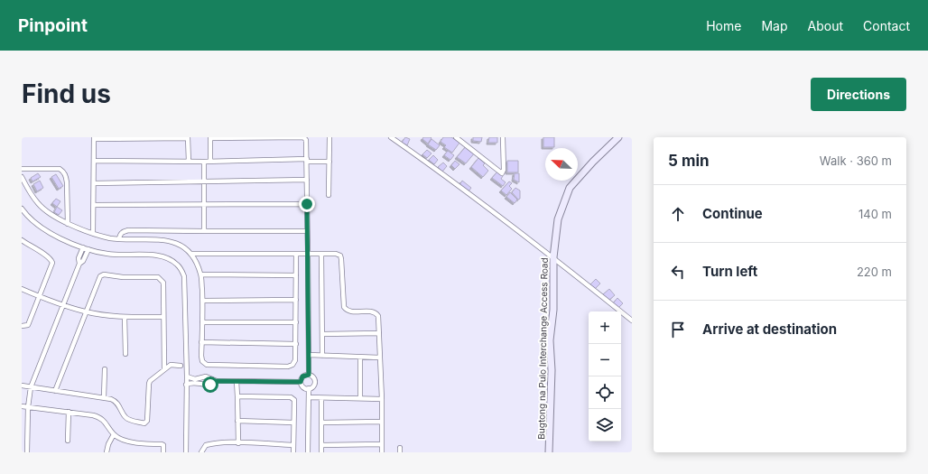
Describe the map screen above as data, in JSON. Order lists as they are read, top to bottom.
{
  "streets": {
    "main road": ["Bugtong na Pulo Interchange Access Road"]
  },
  "north": "top left",
  "page": {
    "header": "Pinpoint",
    "nav": [
      "Home",
      "Map",
      "About",
      "Contact"
    ],
    "buttons": "Directions",
    "title": "Find us",
    "heading": ["5 min", "Walk · 360 m"],
    "list": [
      ["Continue", "140 m"],
      ["Turn left", "220 m"],
      "Arrive at destination"
    ],
    "map_buttons": ["+", "−"]
  }
}
